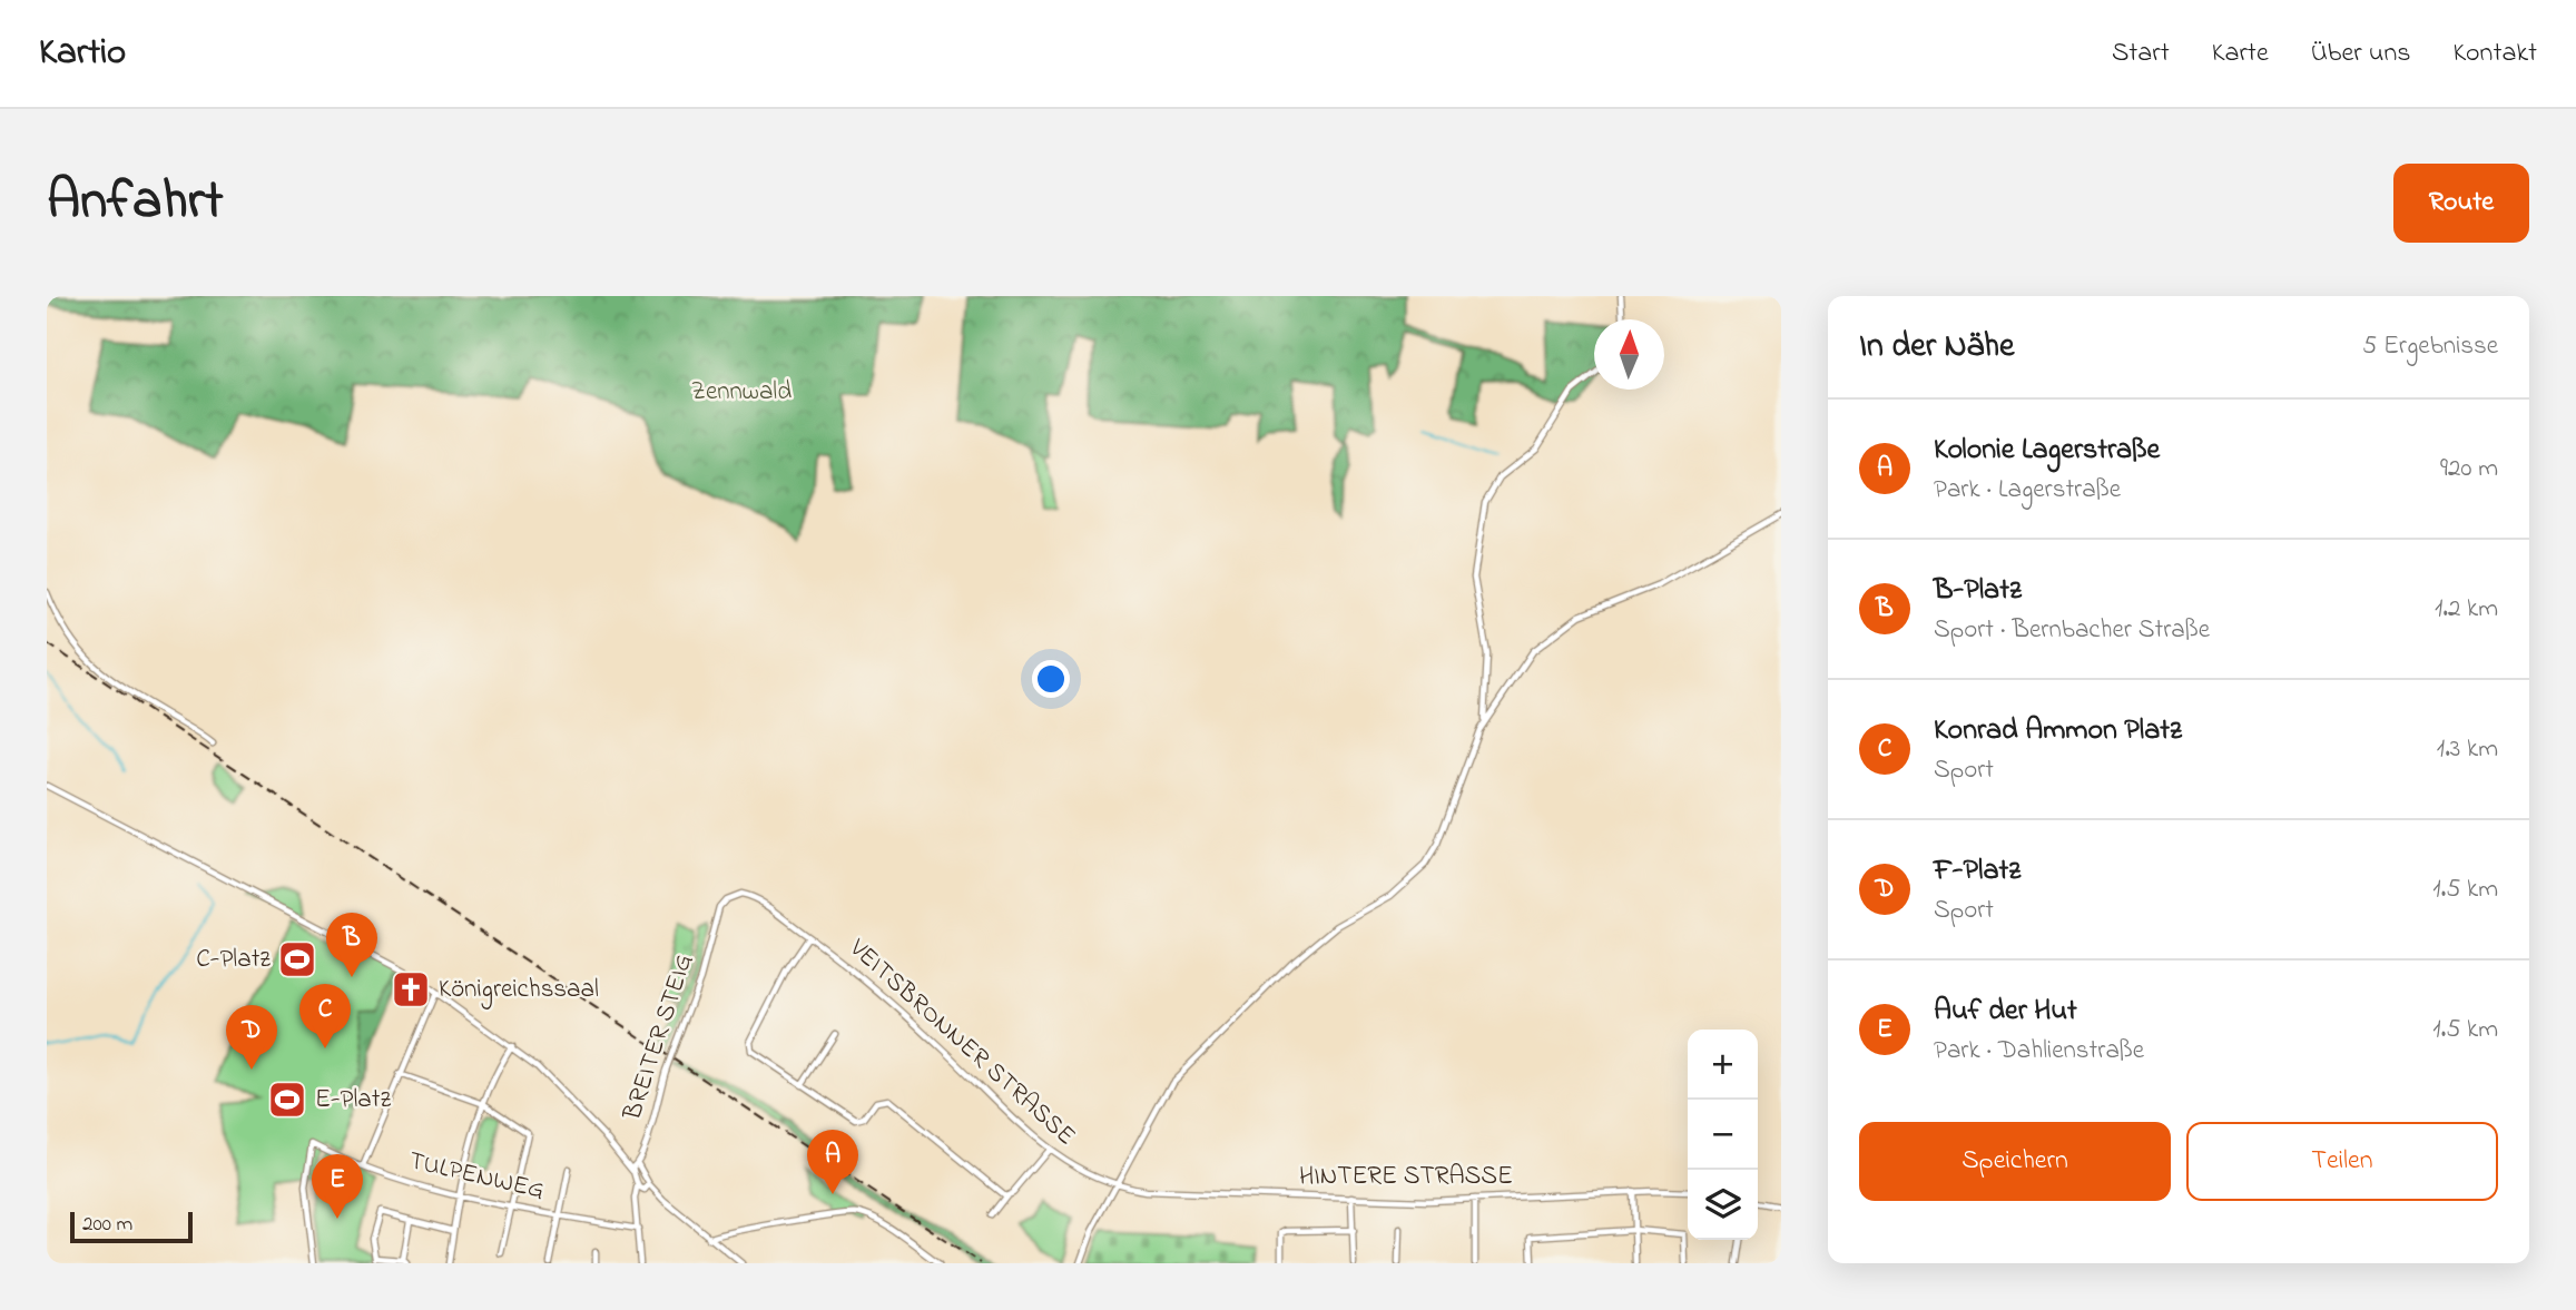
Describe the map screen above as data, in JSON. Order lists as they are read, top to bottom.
{
  "streets": {
    "street": [
      "BREITER STEIG",
      "VEITSBRONNER STRASSE",
      "TULPENWEG",
      "HINTERE STRASSE"
    ]
  },
  "crossings": [
    ["BREITER STEIG", "VEITSBRONNER STRASSE"],
    ["VEITSBRONNER STRASSE", "HINTERE STRASSE"]
  ],
  "parks": ["Zennwald"],
  "places": {
    "sports": ["C-Platz", "E-Platz"],
    "church": ["Königreichssaal"]
  },
  "scale_bar": "200 m",
  "north": "top",
  "page": {
    "header": "Kartio",
    "nav": [
      "Start",
      "Karte",
      "Über uns",
      "Kontakt"
    ],
    "title": "Anfahrt",
    "buttons": [
      "Route",
      ["Speichern", "Teilen"]
    ],
    "heading": ["In der Nähe", "5 Ergebnisse"],
    "list": [
      {
        "mark": "A",
        "name": "Kolonie Lagerstraße",
        "note": "Park · Lagerstraße",
        "value": "920 m"
      },
      {
        "mark": "B",
        "name": "B-Platz",
        "note": "Sport · Bernbacher Straße",
        "value": "1.2 km"
      },
      {
        "mark": "C",
        "name": "Konrad Ammon Platz",
        "note": "Sport",
        "value": "1.3 km"
      },
      {
        "mark": "D",
        "name": "F-Platz",
        "note": "Sport",
        "value": "1.5 km"
      },
      {
        "mark": "E",
        "name": "Auf der Hut",
        "note": "Park · Dahlienstraße",
        "value": "1.5 km"
      }
    ],
    "pins": [
      "B",
      "C",
      "D",
      "A",
      "E"
    ],
    "map_buttons": ["+", "−"],
    "scale": "200 m"
  }
}
